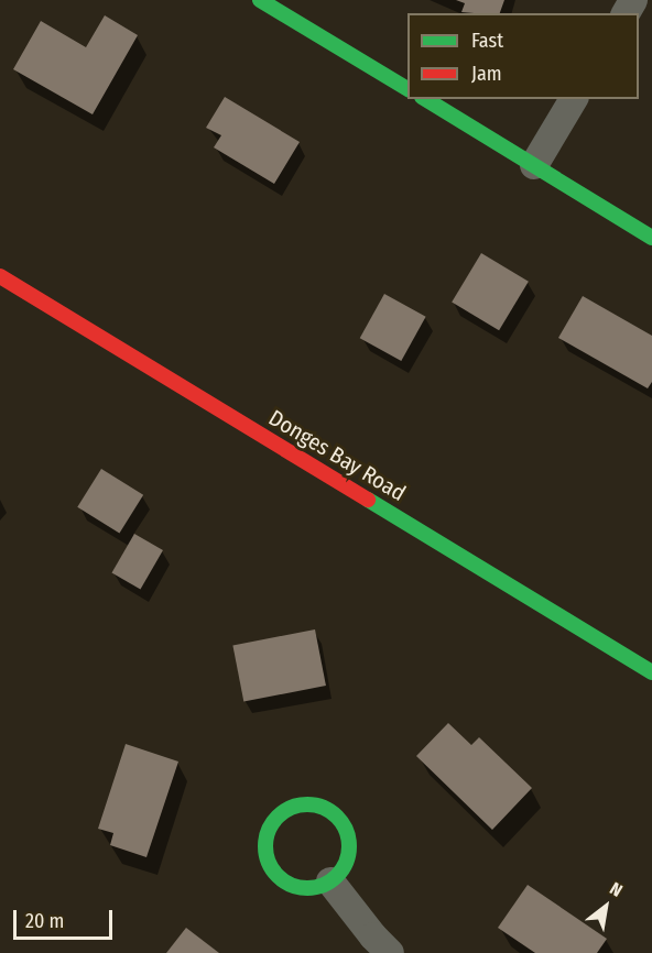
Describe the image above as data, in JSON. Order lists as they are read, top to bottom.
{
  "streets": {
    "street": ["Donges Bay Road"]
  },
  "legend": ["Fast", "Jam"],
  "scale_bar": "20 m",
  "north": "top right"
}
